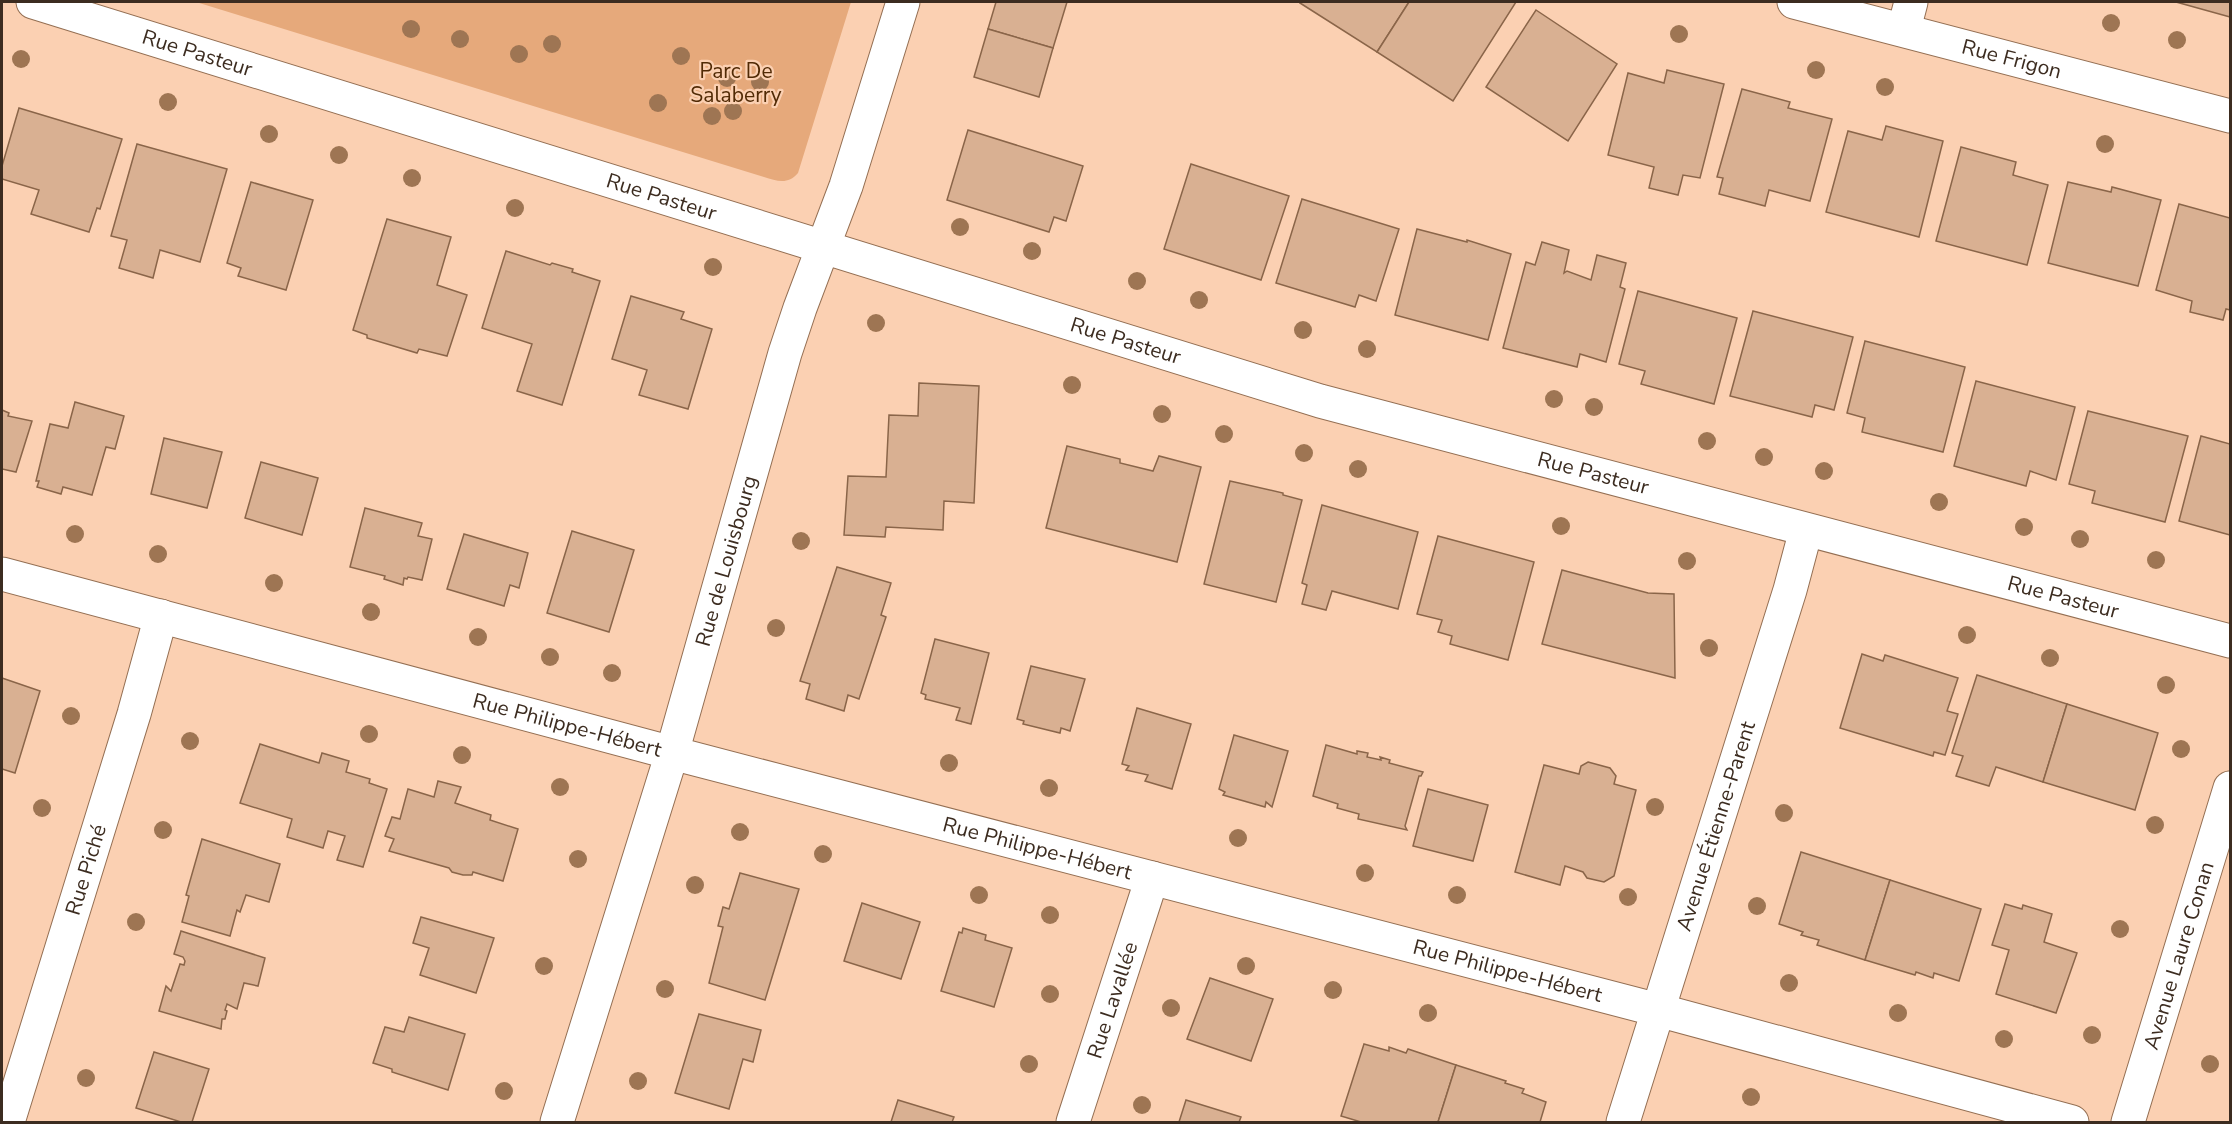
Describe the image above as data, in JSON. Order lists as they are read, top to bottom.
{
  "streets": {
    "street": [
      "Rue Pasteur",
      "Rue Frigon",
      "Rue de Louisbourg",
      "Rue Philippe-Hébert",
      "Avenue Étienne-Parent",
      "Rue Piché",
      "Avenue Laure Conan",
      "Rue Lavallée"
    ]
  },
  "crossings": [
    ["Rue Pasteur", "Rue de Louisbourg"],
    ["Rue Pasteur", "Avenue Étienne-Parent"],
    ["Rue de Louisbourg", "Rue Philippe-Hébert"],
    ["Rue Philippe-Hébert", "Avenue Étienne-Parent"],
    ["Rue Philippe-Hébert", "Rue Piché"],
    ["Rue Philippe-Hébert", "Rue Lavallée"]
  ],
  "parks": ["Parc De Salaberry"]
}
